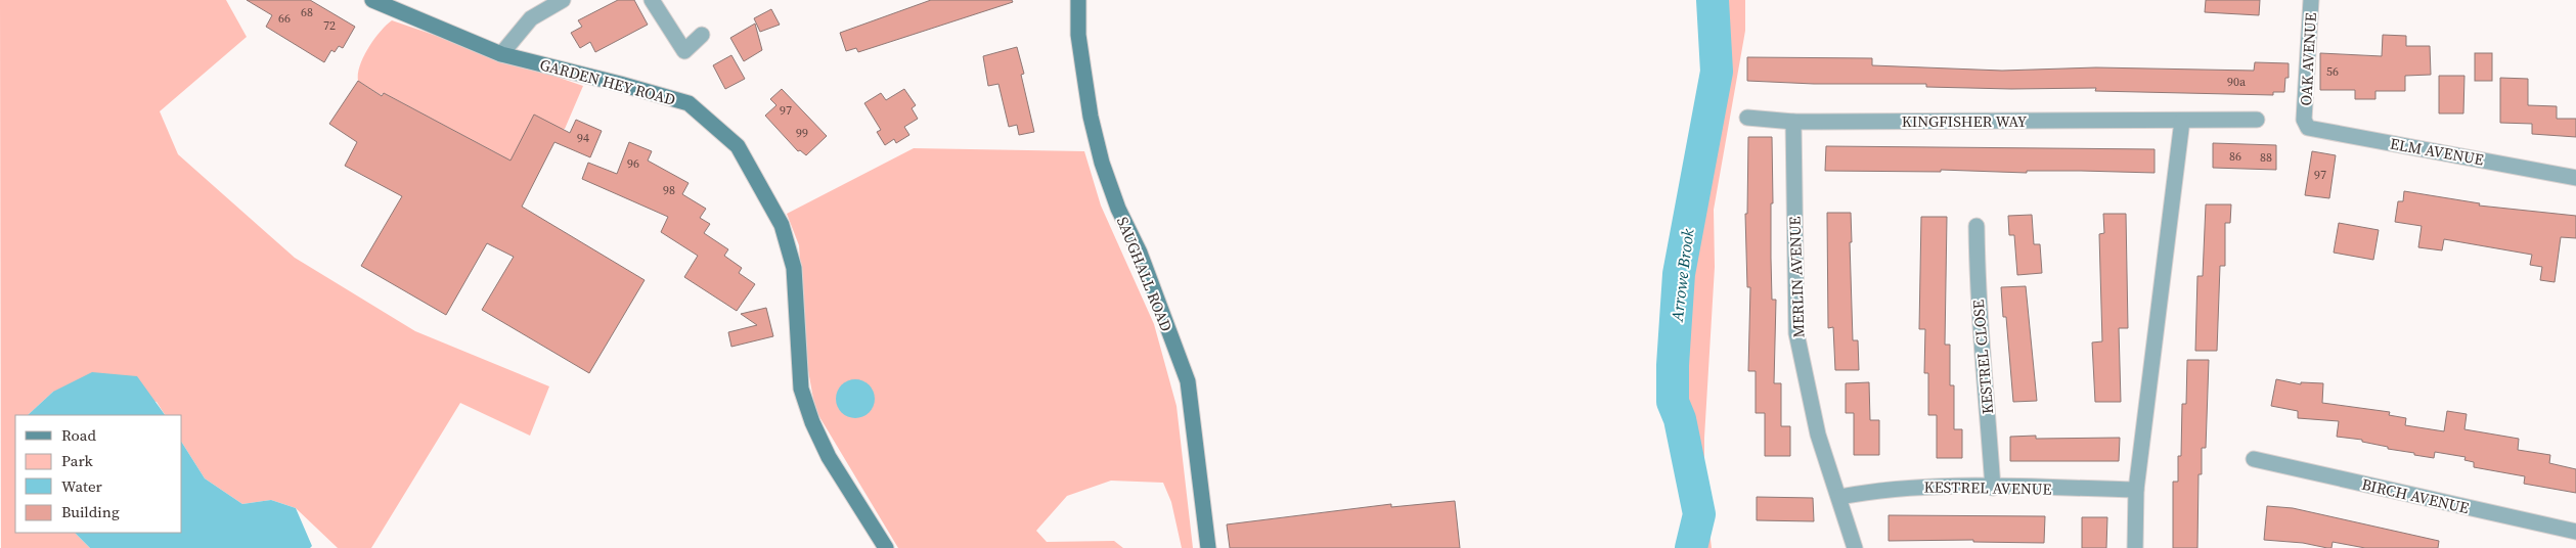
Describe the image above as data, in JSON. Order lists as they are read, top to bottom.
{
  "streets": {
    "street": [
      "OAK AVENUE",
      "GARDEN HEY ROAD",
      "KINGFISHER WAY",
      "ELM AVENUE",
      "SAUGHALL ROAD",
      "MERLIN AVENUE",
      "KESTREL CLOSE",
      "KESTREL AVENUE",
      "BIRCH AVENUE"
    ]
  },
  "crossings": [
    ["OAK AVENUE", "ELM AVENUE"],
    ["KINGFISHER WAY", "MERLIN AVENUE"],
    ["MERLIN AVENUE", "KESTREL AVENUE"],
    ["KESTREL CLOSE", "KESTREL AVENUE"]
  ],
  "water": ["Arrowe Brook"],
  "house_numbers": [
    "68",
    "66",
    "72",
    "56",
    "90a",
    "97",
    "99",
    "94",
    "86",
    "88",
    "96",
    "97",
    "98"
  ],
  "legend": [
    "Road",
    "Park",
    "Water",
    "Building"
  ]
}
